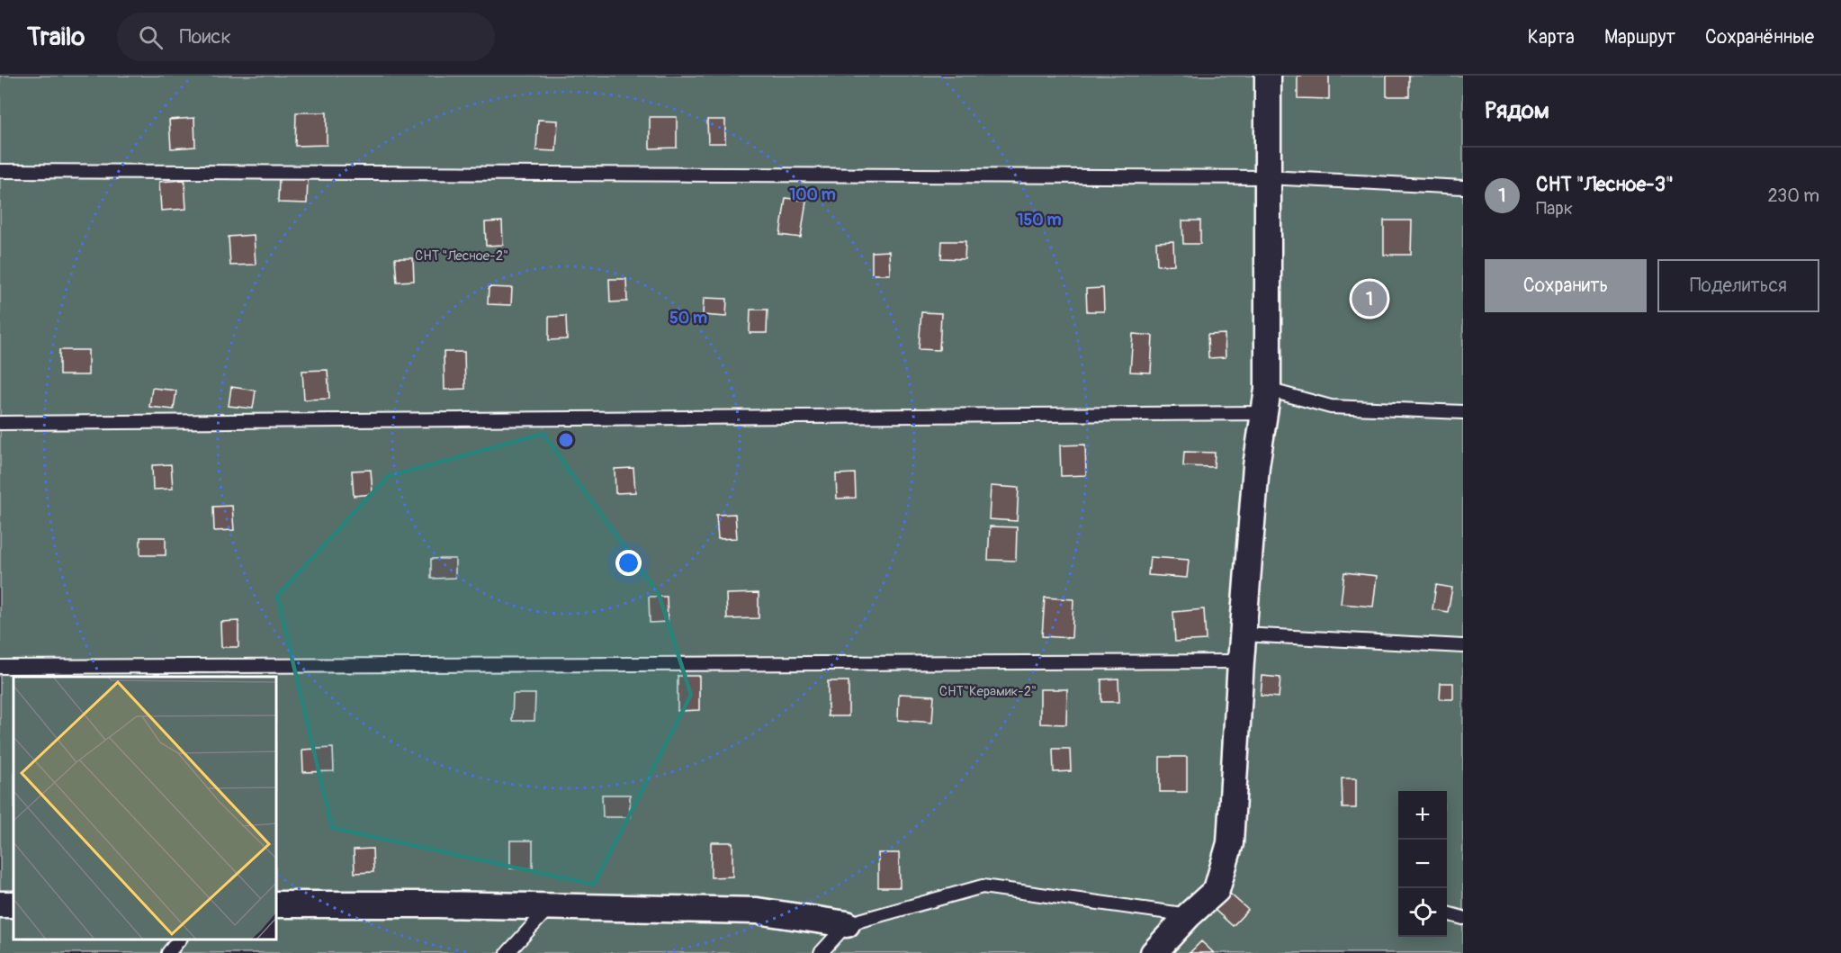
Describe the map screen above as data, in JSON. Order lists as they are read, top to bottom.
{
  "parks": ["СНТ \"Лесное-2\"", "СНТ\"Керамик-2\""],
  "page": {
    "header": "Trailo",
    "search": "Поиск",
    "nav": ["Карта", "Маршрут", "Сохранённые"],
    "heading": "Рядом",
    "list": [
      {
        "mark": "1",
        "name": "СНТ \"Лесное-3\"",
        "note": "Парк",
        "value": "230 m"
      }
    ],
    "buttons": ["Сохранить", "Поделиться"],
    "pins": "1",
    "map_buttons": ["+", "−"]
  },
  "rings": ["100 m", "150 m", "50 m"]
}
